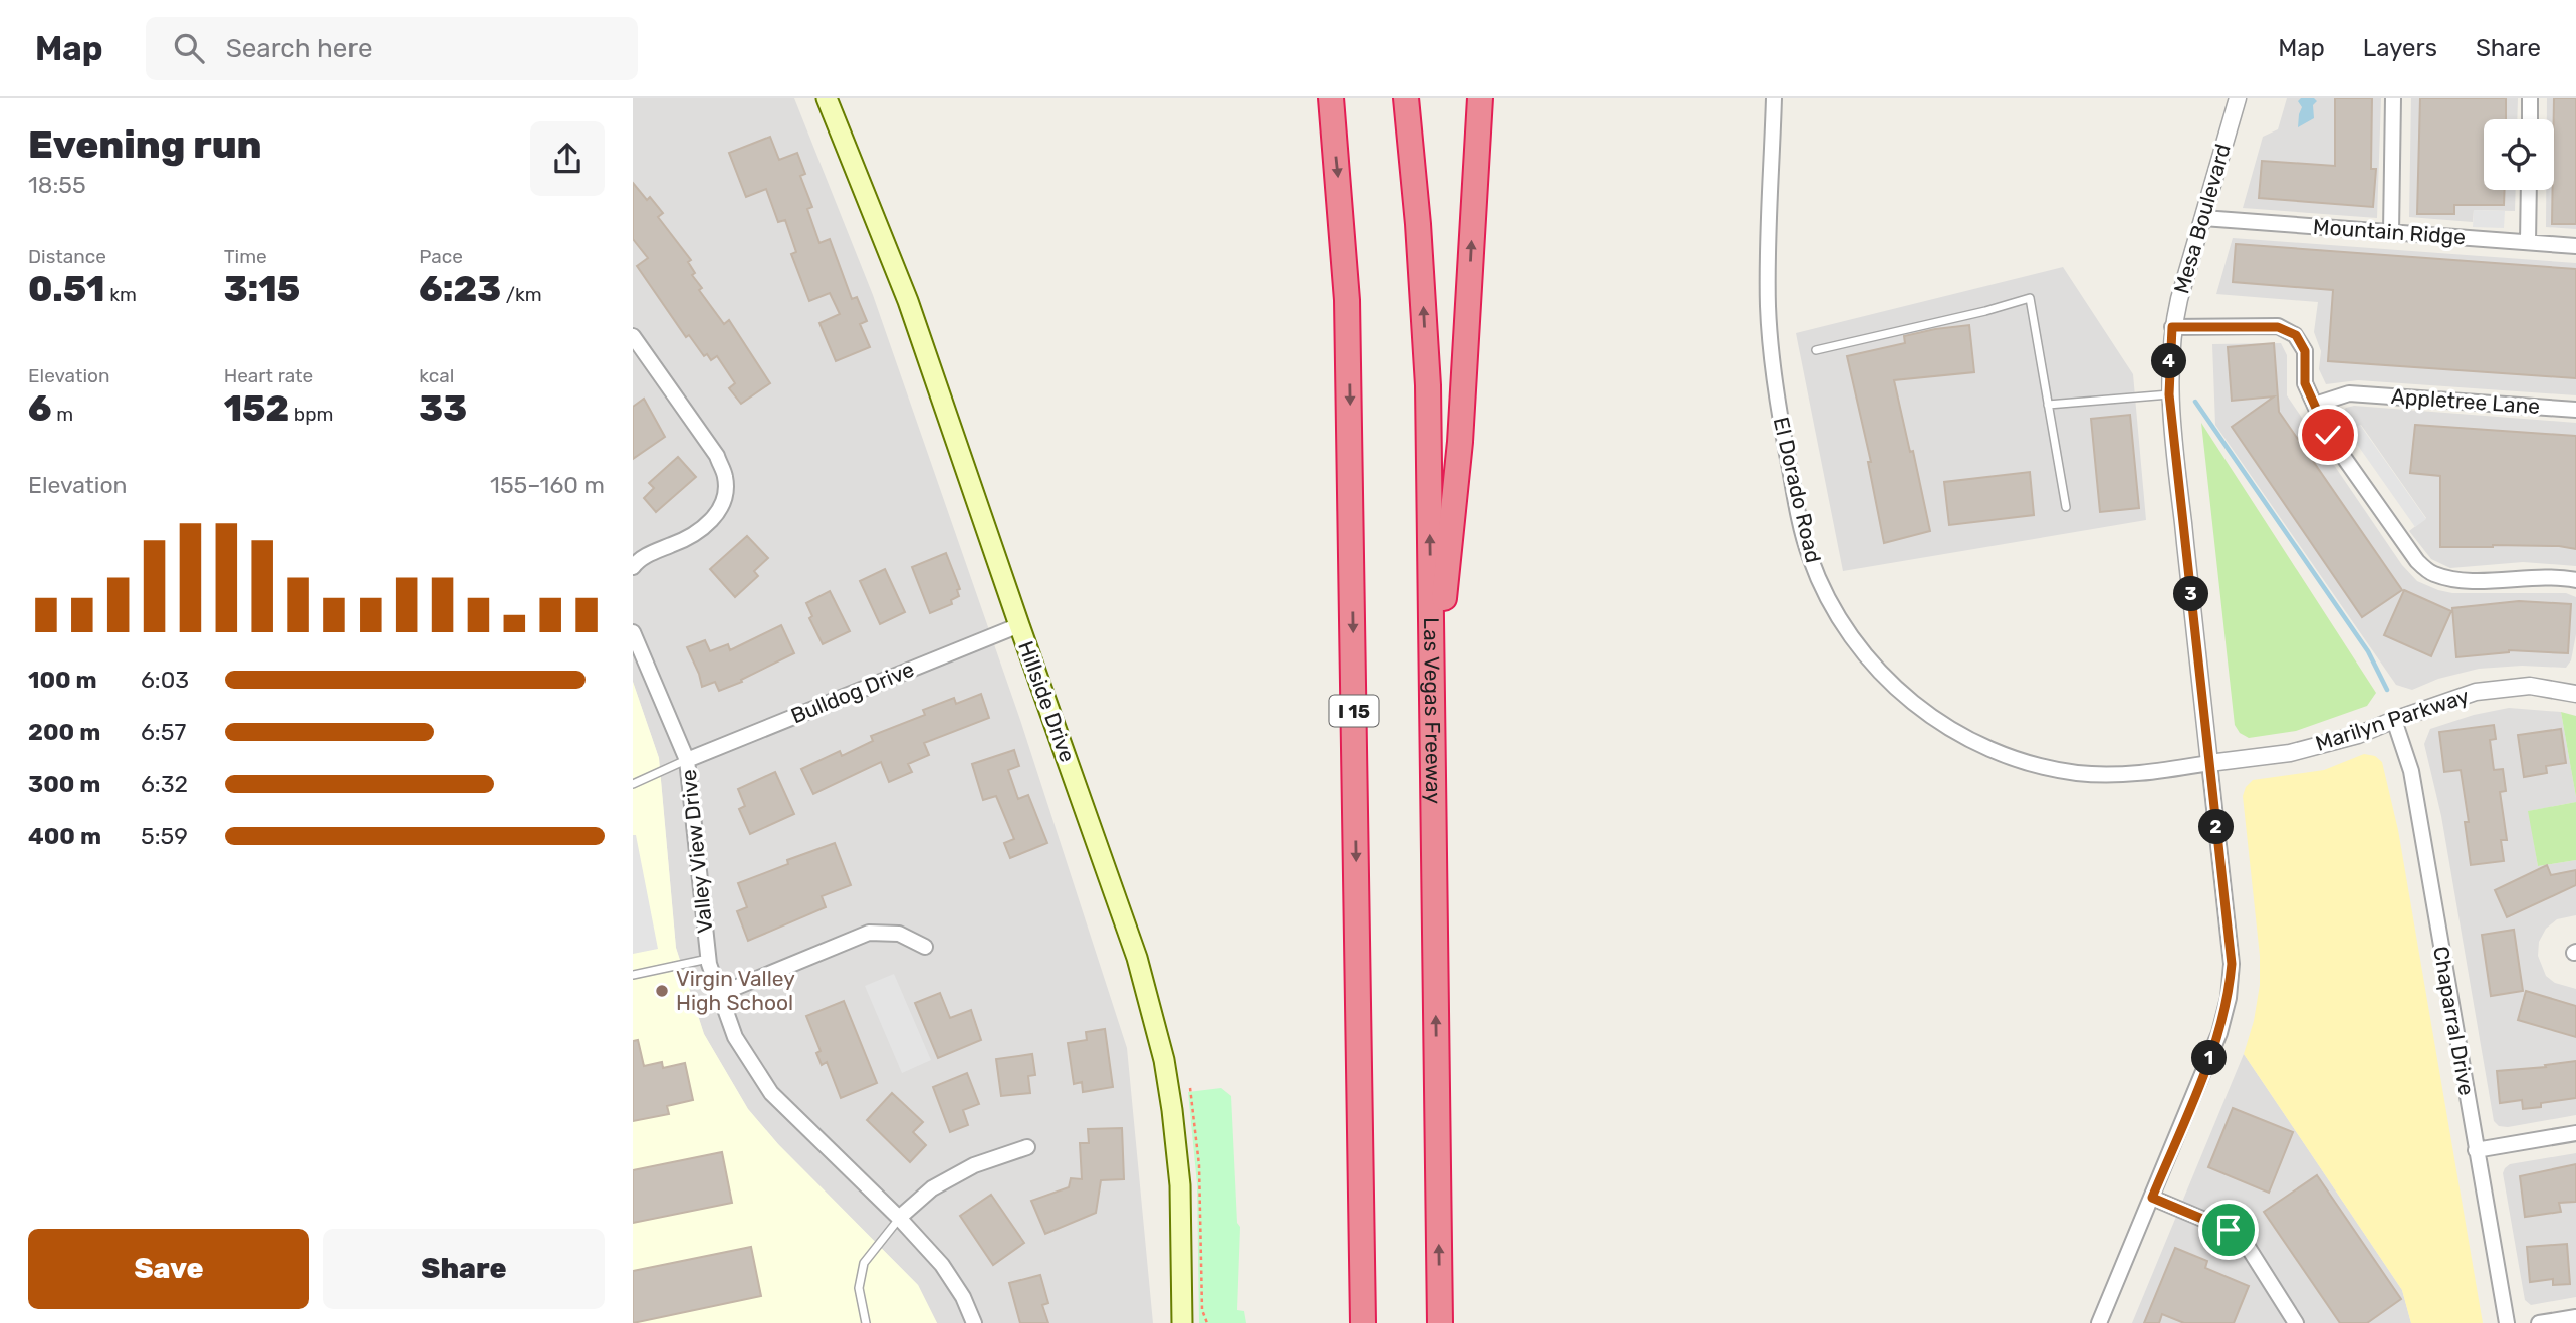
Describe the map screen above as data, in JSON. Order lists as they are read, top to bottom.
{
  "streets": {
    "highway": ["I 15", "Las Vegas Freeway"],
    "main road": ["Hillside Drive"],
    "street": [
      "Mesa Boulevard",
      "Mountain Ridge",
      "Appletree Lane",
      "El Dorado Road",
      "Bulldog Drive",
      "Marilyn Parkway",
      "Valley View Drive",
      "Chaparral Drive"
    ]
  },
  "crossings": [
    ["Mesa Boulevard", "Mountain Ridge"],
    ["Mesa Boulevard", "El Dorado Road"],
    ["Mesa Boulevard", "Marilyn Parkway"],
    ["El Dorado Road", "Marilyn Parkway"],
    ["Bulldog Drive", "Hillside Drive"],
    ["Bulldog Drive", "Valley View Drive"],
    ["Marilyn Parkway", "Chaparral Drive"]
  ],
  "places": ["Virgin Valley High School"],
  "page": {
    "header": "Map",
    "search": "Search here",
    "nav": ["Map", "Layers", "Share"],
    "heading": ["Evening run", "18:55"],
    "stats": [
      ["Distance", "0.51 km"],
      ["Time", "3:15"],
      ["Pace", "6:23 /km"],
      ["Elevation", "6 m"],
      ["Heart rate", "152 bpm"],
      ["kcal", "33"]
    ],
    "pins": [
      "4",
      "3",
      "2",
      "1"
    ],
    "chart": ["Elevation", "155–160 m"],
    "list": [
      {
        "name": "100 m",
        "note": "6:03"
      },
      {
        "name": "200 m",
        "note": "6:57"
      },
      {
        "name": "300 m",
        "note": "6:32"
      },
      {
        "name": "400 m",
        "note": "5:59"
      }
    ],
    "buttons": ["Save", "Share"]
  }
}
